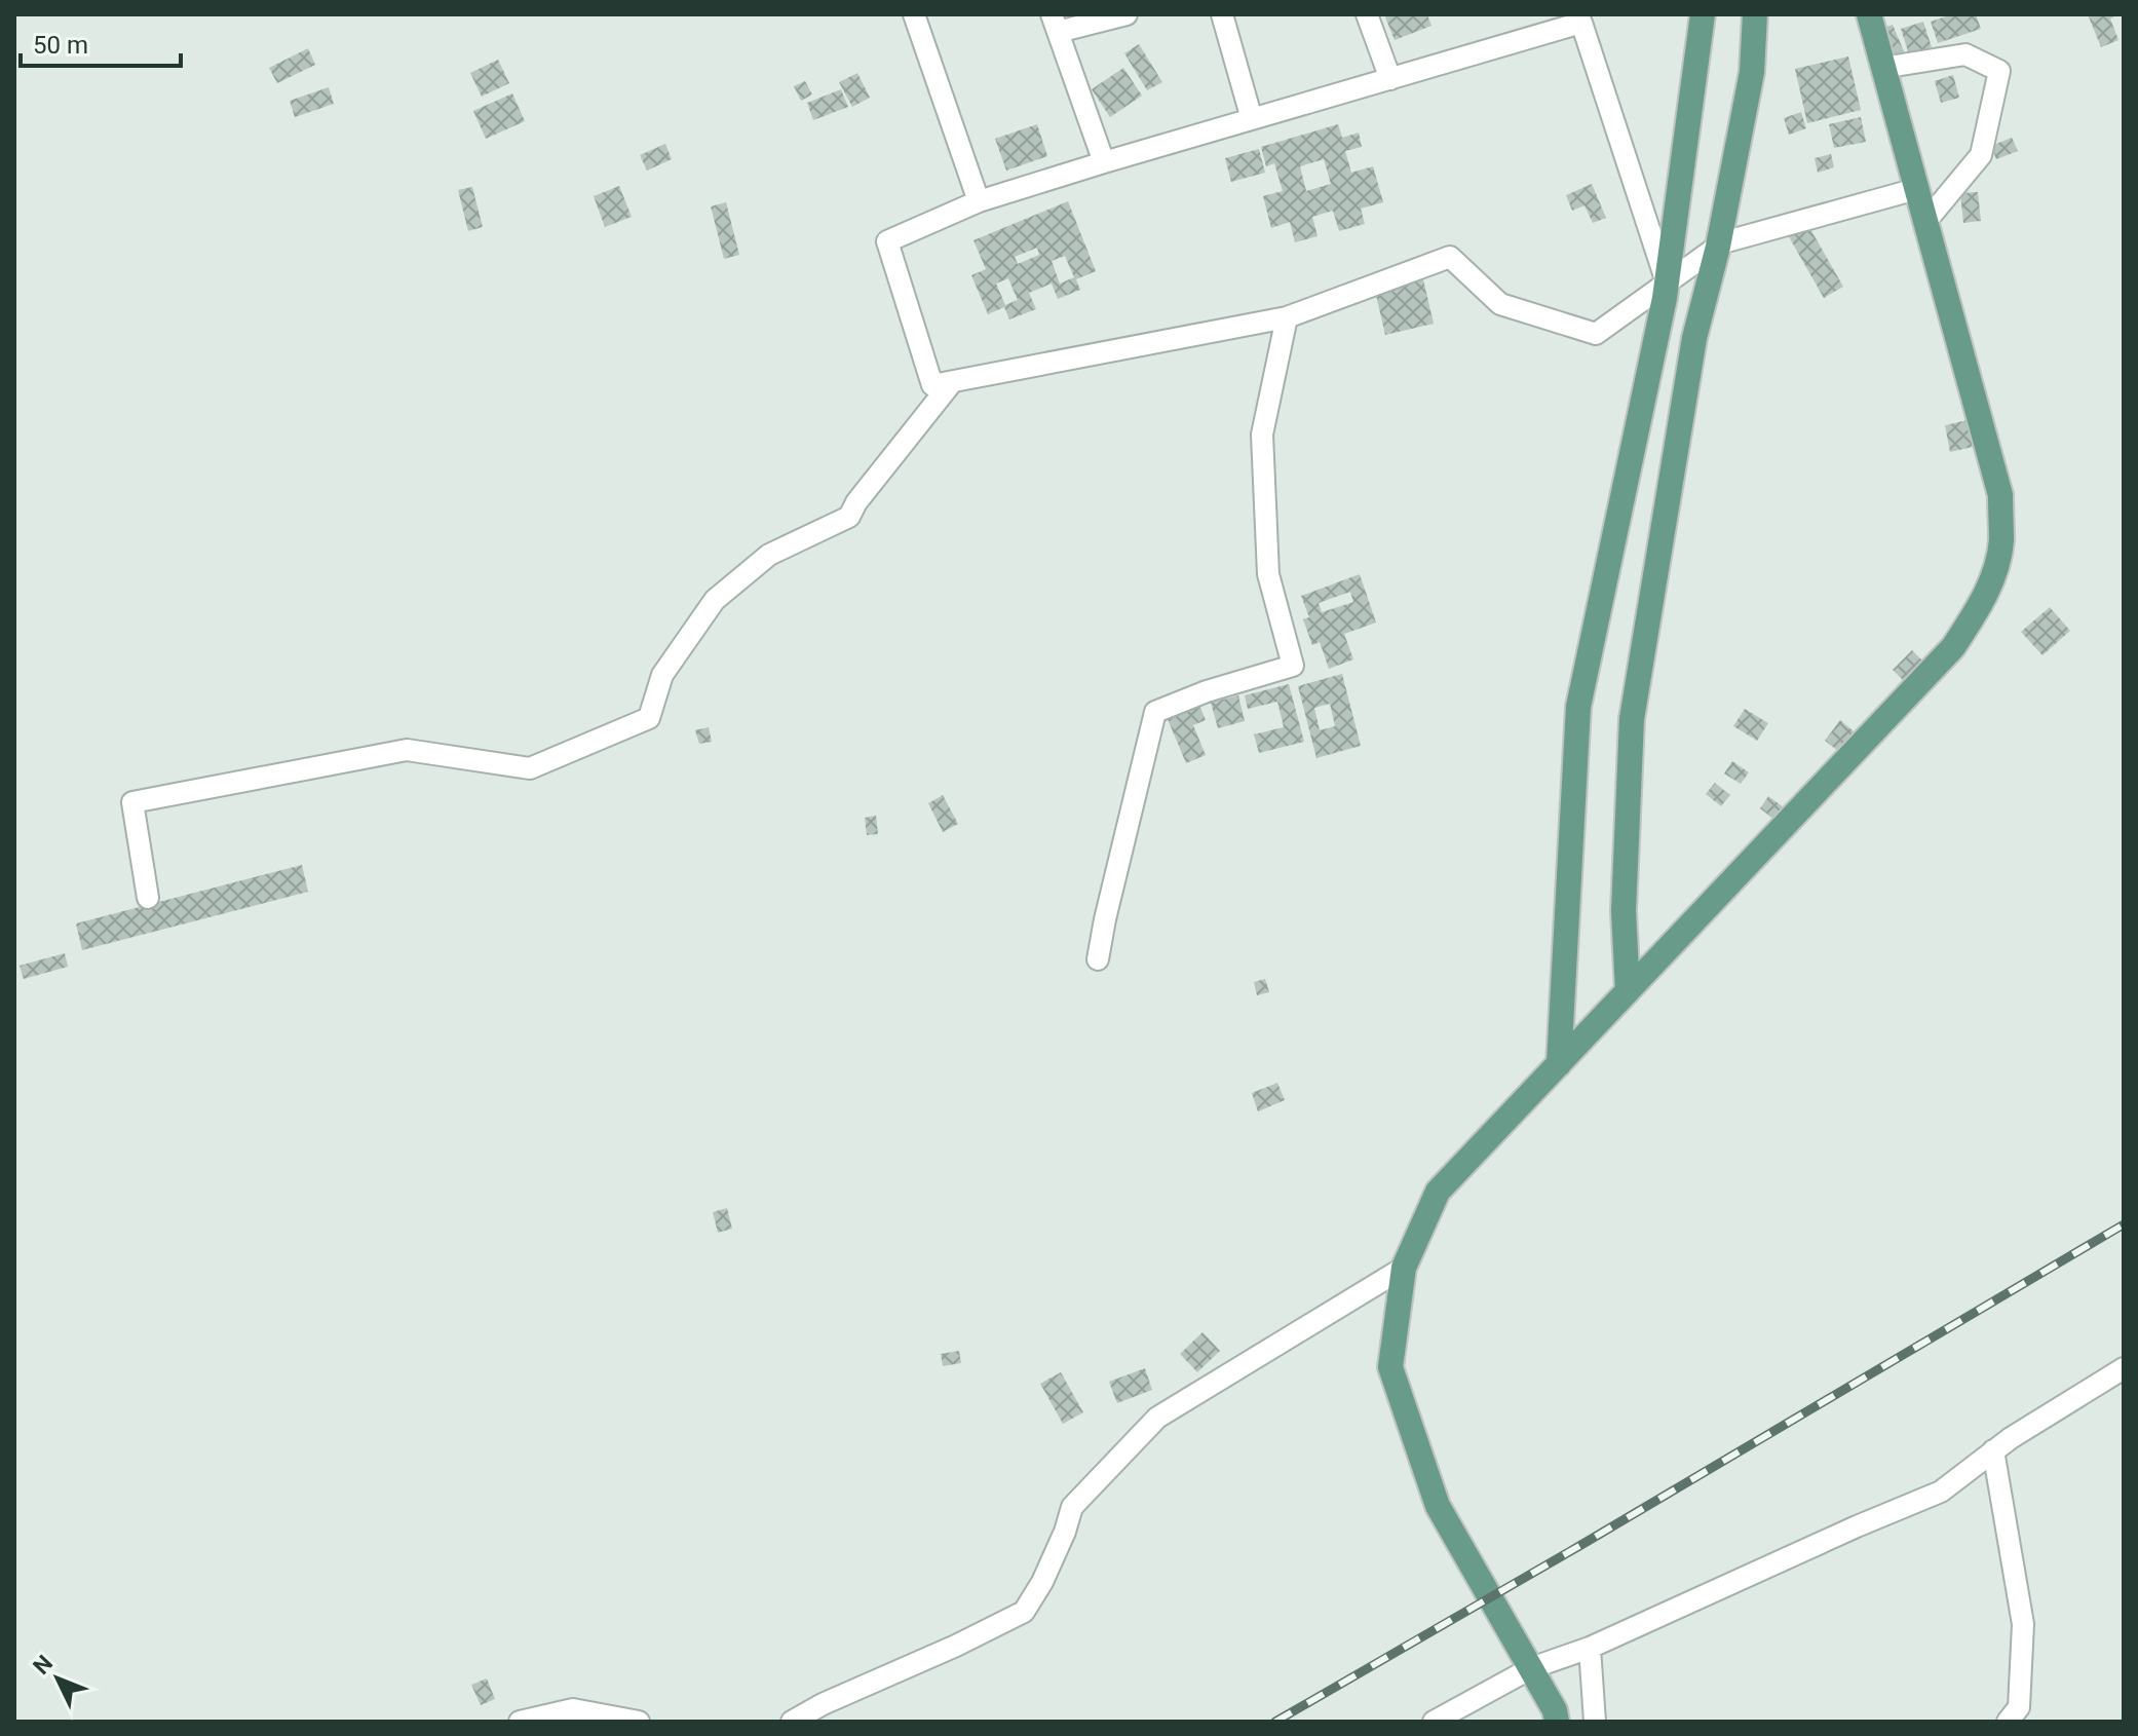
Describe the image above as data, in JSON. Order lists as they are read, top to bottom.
{
  "scale_bar": "50 m",
  "north": "top left"
}
